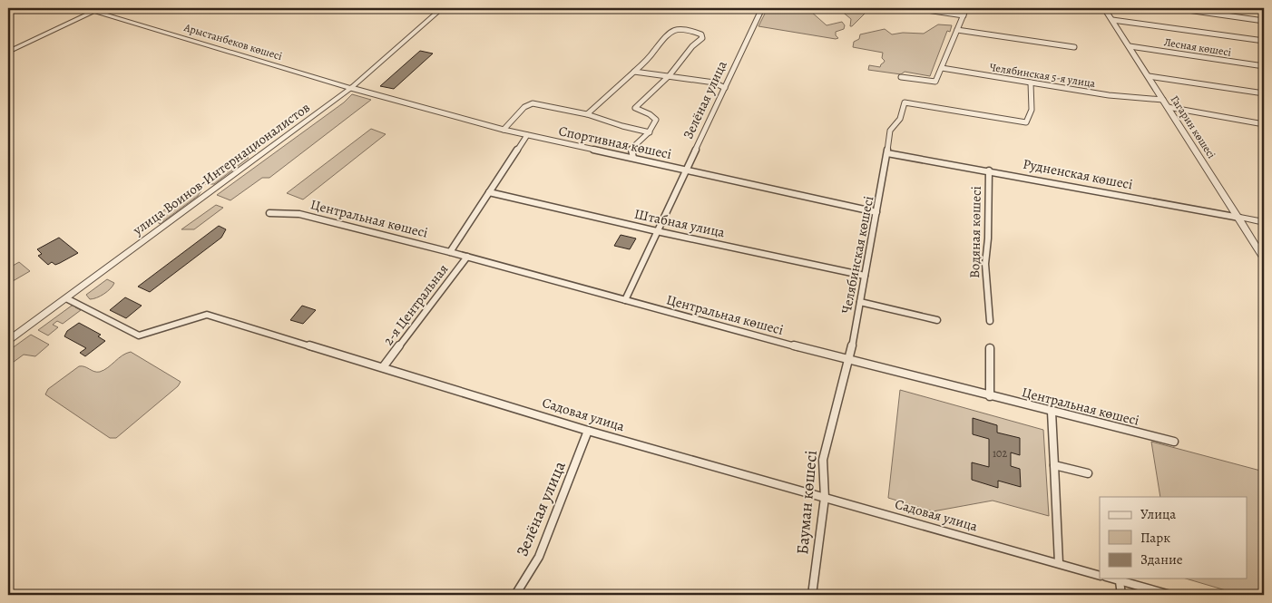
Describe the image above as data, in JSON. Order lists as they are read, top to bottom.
{
  "streets": {
    "street": [
      "Арыстанбеков көшесі",
      "Лесная көшесі",
      "Челябинская 5-я улица",
      "Зелёная улица",
      "Гагарин көшесі",
      "Спортивная көшесі",
      "улица Воинов-Интернационалистов",
      "Рудненская көшесі",
      "Центральная көшесі",
      "Штабная улица",
      "Водяная көшесі",
      "Челябинская көшесі",
      "2-я Центральная",
      "Садовая улица",
      "Бауман көшесі"
    ]
  },
  "crossings": [
    ["Арыстанбеков көшесі", "Спортивная көшесі"],
    ["Арыстанбеков көшесі", "улица Воинов-Интернационалистов"],
    ["Лесная көшесі", "Гагарин көшесі"],
    ["Челябинская 5-я улица", "Гагарин көшесі"],
    ["Челябинская 5-я улица", "Челябинская көшесі"],
    ["Зелёная улица", "Спортивная көшесі"],
    ["Зелёная улица", "Центральная көшесі"],
    ["Зелёная улица", "Штабная улица"],
    ["Зелёная улица", "Садовая улица"],
    ["Гагарин көшесі", "Рудненская көшесі"],
    ["Спортивная көшесі", "улица Воинов-Интернационалистов"],
    ["Спортивная көшесі", "Челябинская көшесі"],
    ["улица Воинов-Интернационалистов", "Садовая улица"],
    ["Рудненская көшесі", "Водяная көшесі"],
    ["Рудненская көшесі", "Челябинская көшесі"],
    ["Центральная көшесі", "Челябинская көшесі"],
    ["Центральная көшесі", "2-я Центральная"],
    ["Центральная көшесі", "Бауман көшесі"],
    ["Штабная улица", "Челябинская көшесі"],
    ["Челябинская көшесі", "Бауман көшесі"],
    ["2-я Центральная", "Садовая улица"],
    ["Садовая улица", "Бауман көшесі"]
  ],
  "house_numbers": ["102"],
  "legend": ["Улица", "Парк", "Здание"]
}
